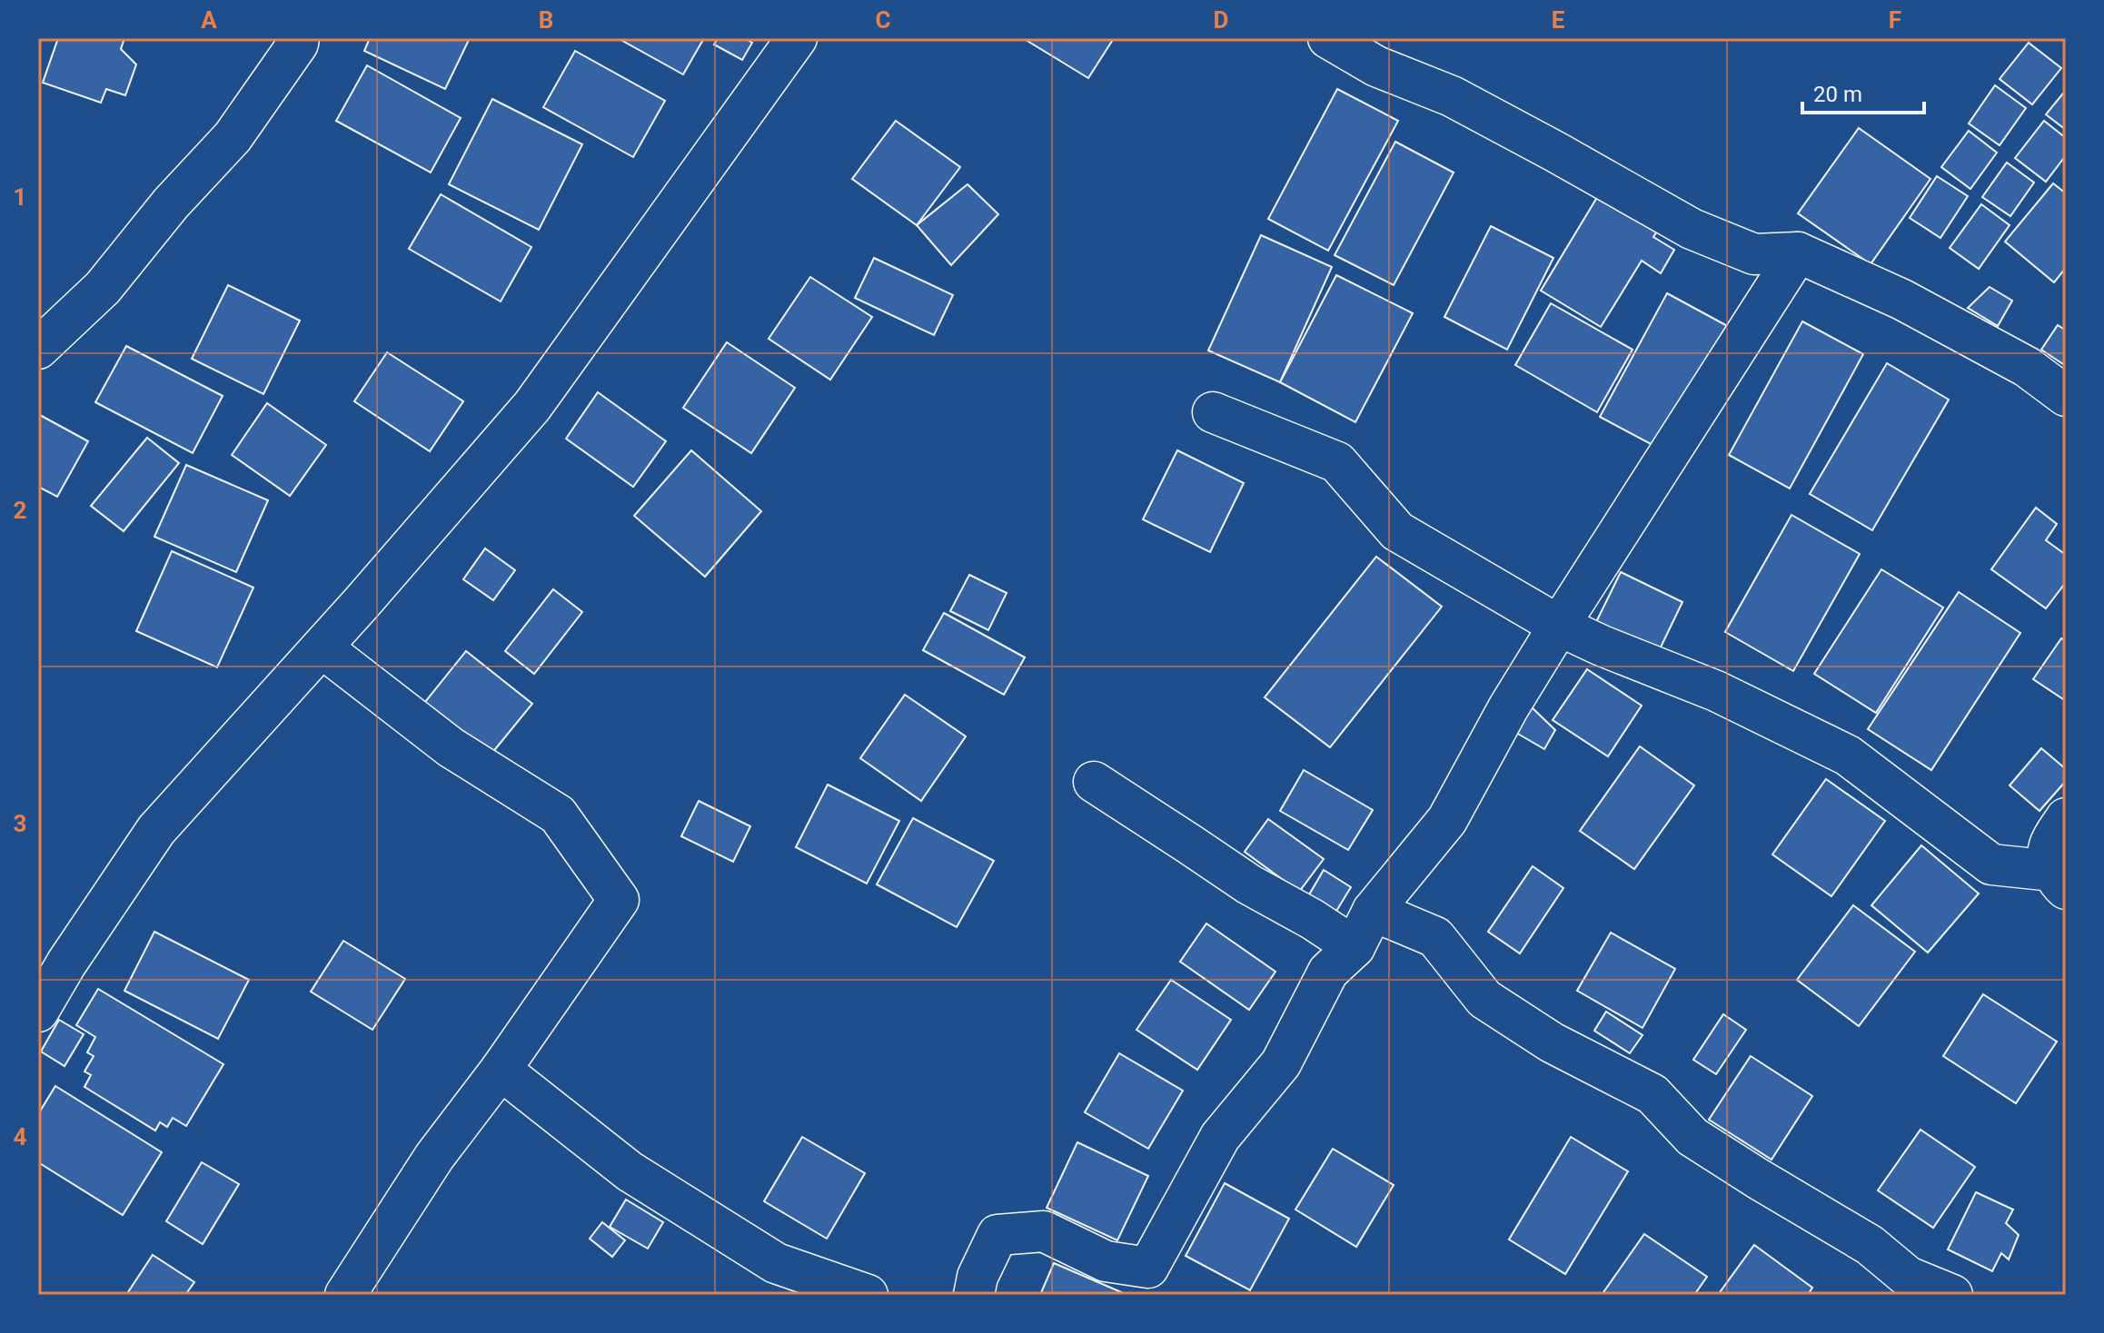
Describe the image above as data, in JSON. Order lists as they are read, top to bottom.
{
  "scale_bar": "20 m",
  "grid": {
    "columns": [
      "A",
      "B",
      "C",
      "D",
      "E",
      "F"
    ],
    "rows": [
      "1",
      "2",
      "3",
      "4"
    ]
  }
}
